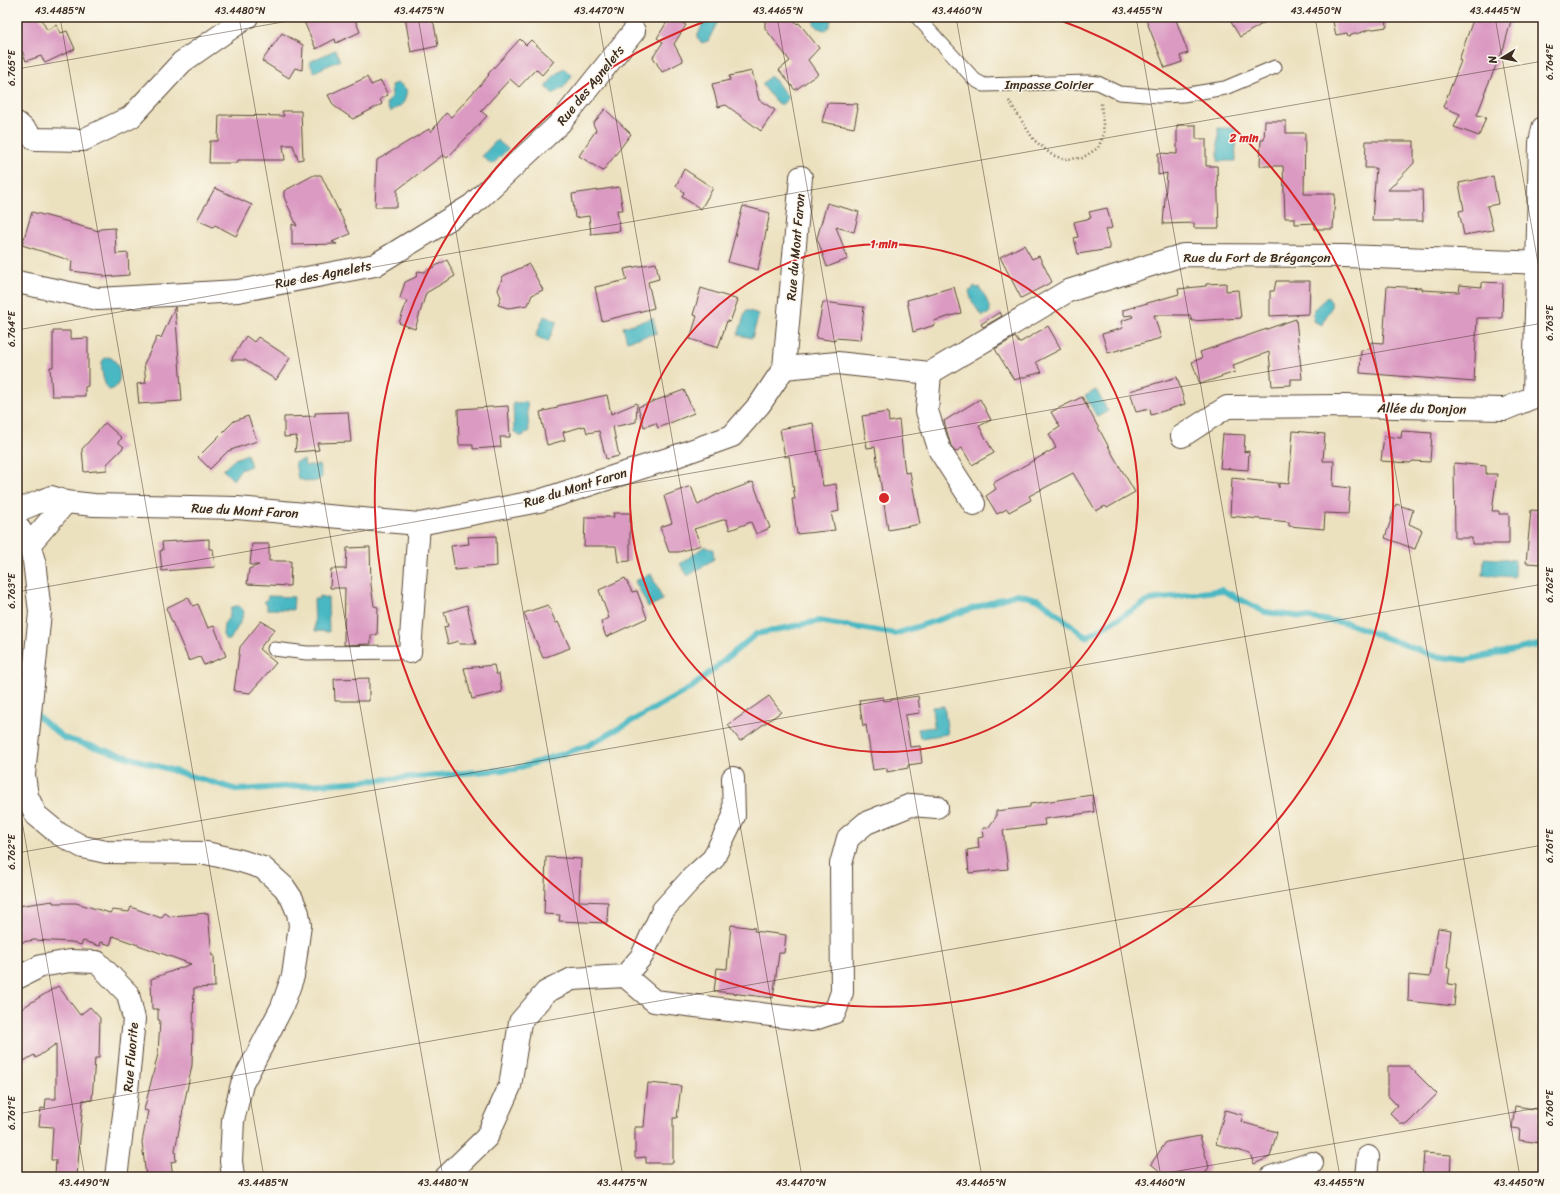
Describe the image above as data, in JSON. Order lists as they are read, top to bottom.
{
  "streets": {
    "street": [
      "Rue des Agnelets",
      "Rue du Mont Faron",
      "Rue du Fort de Brégançon",
      "Allée du Donjon",
      "Rue Fluorite"
    ],
    "lane": ["Impasse Coirier"]
  },
  "crossings": [
    ["Rue du Fort de Brégançon", "Allée du Donjon"]
  ],
  "north": "left",
  "coordinates": [
    "43.4485°N",
    "43.4480°N",
    "43.4475°N",
    "43.4470°N",
    "43.4465°N",
    "43.4460°N",
    "43.4455°N",
    "43.4450°N",
    "43.4445°N",
    "6.764°E",
    "6.765°E",
    "6.763°E",
    "6.762°E",
    "6.761°E",
    "6.760°E",
    "43.4490°N"
  ],
  "rings": ["2 min", "1 min"]
}
